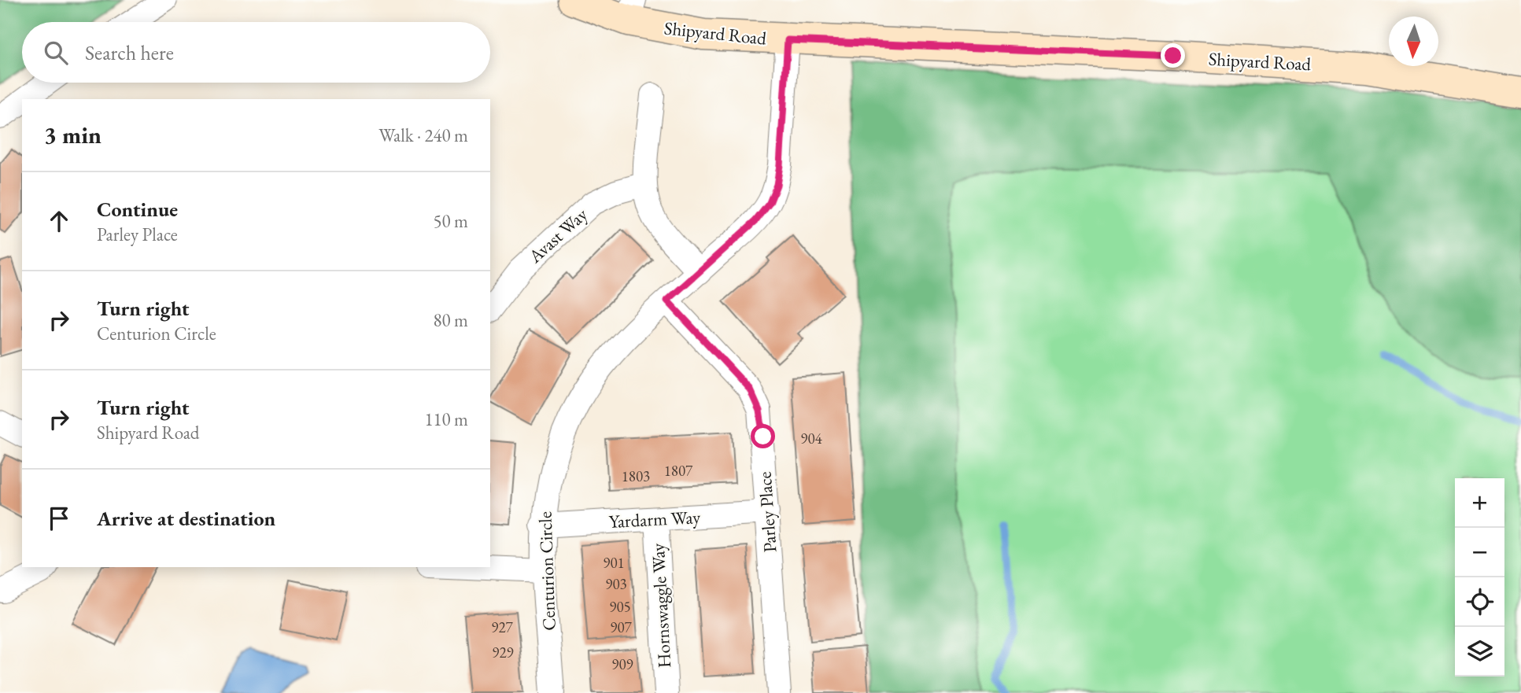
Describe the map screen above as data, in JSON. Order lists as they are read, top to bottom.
{
  "streets": {
    "street": [
      "Shipyard Road",
      "Avast Way",
      "Parley Place",
      "Yardarm Way",
      "Centurion Circle",
      "Hornswaggle Way"
    ]
  },
  "crossings": [
    ["Shipyard Road", "Centurion Circle"],
    ["Parley Place", "Yardarm Way"],
    ["Parley Place", "Centurion Circle"],
    ["Yardarm Way", "Centurion Circle"],
    ["Yardarm Way", "Hornswaggle Way"]
  ],
  "house_numbers": [
    "904",
    "1807",
    "1803",
    "901",
    "903",
    "905",
    "927",
    "907",
    "929",
    "909"
  ],
  "north": "bottom",
  "page": {
    "search": "Search here",
    "heading": ["3 min", "Walk · 240 m"],
    "list": [
      ["Continue", "Parley Place", "50 m"],
      ["Turn right", "Centurion Circle", "80 m"],
      ["Turn right", "Shipyard Road", "110 m"],
      "Arrive at destination"
    ],
    "map_buttons": ["+", "−"]
  }
}
